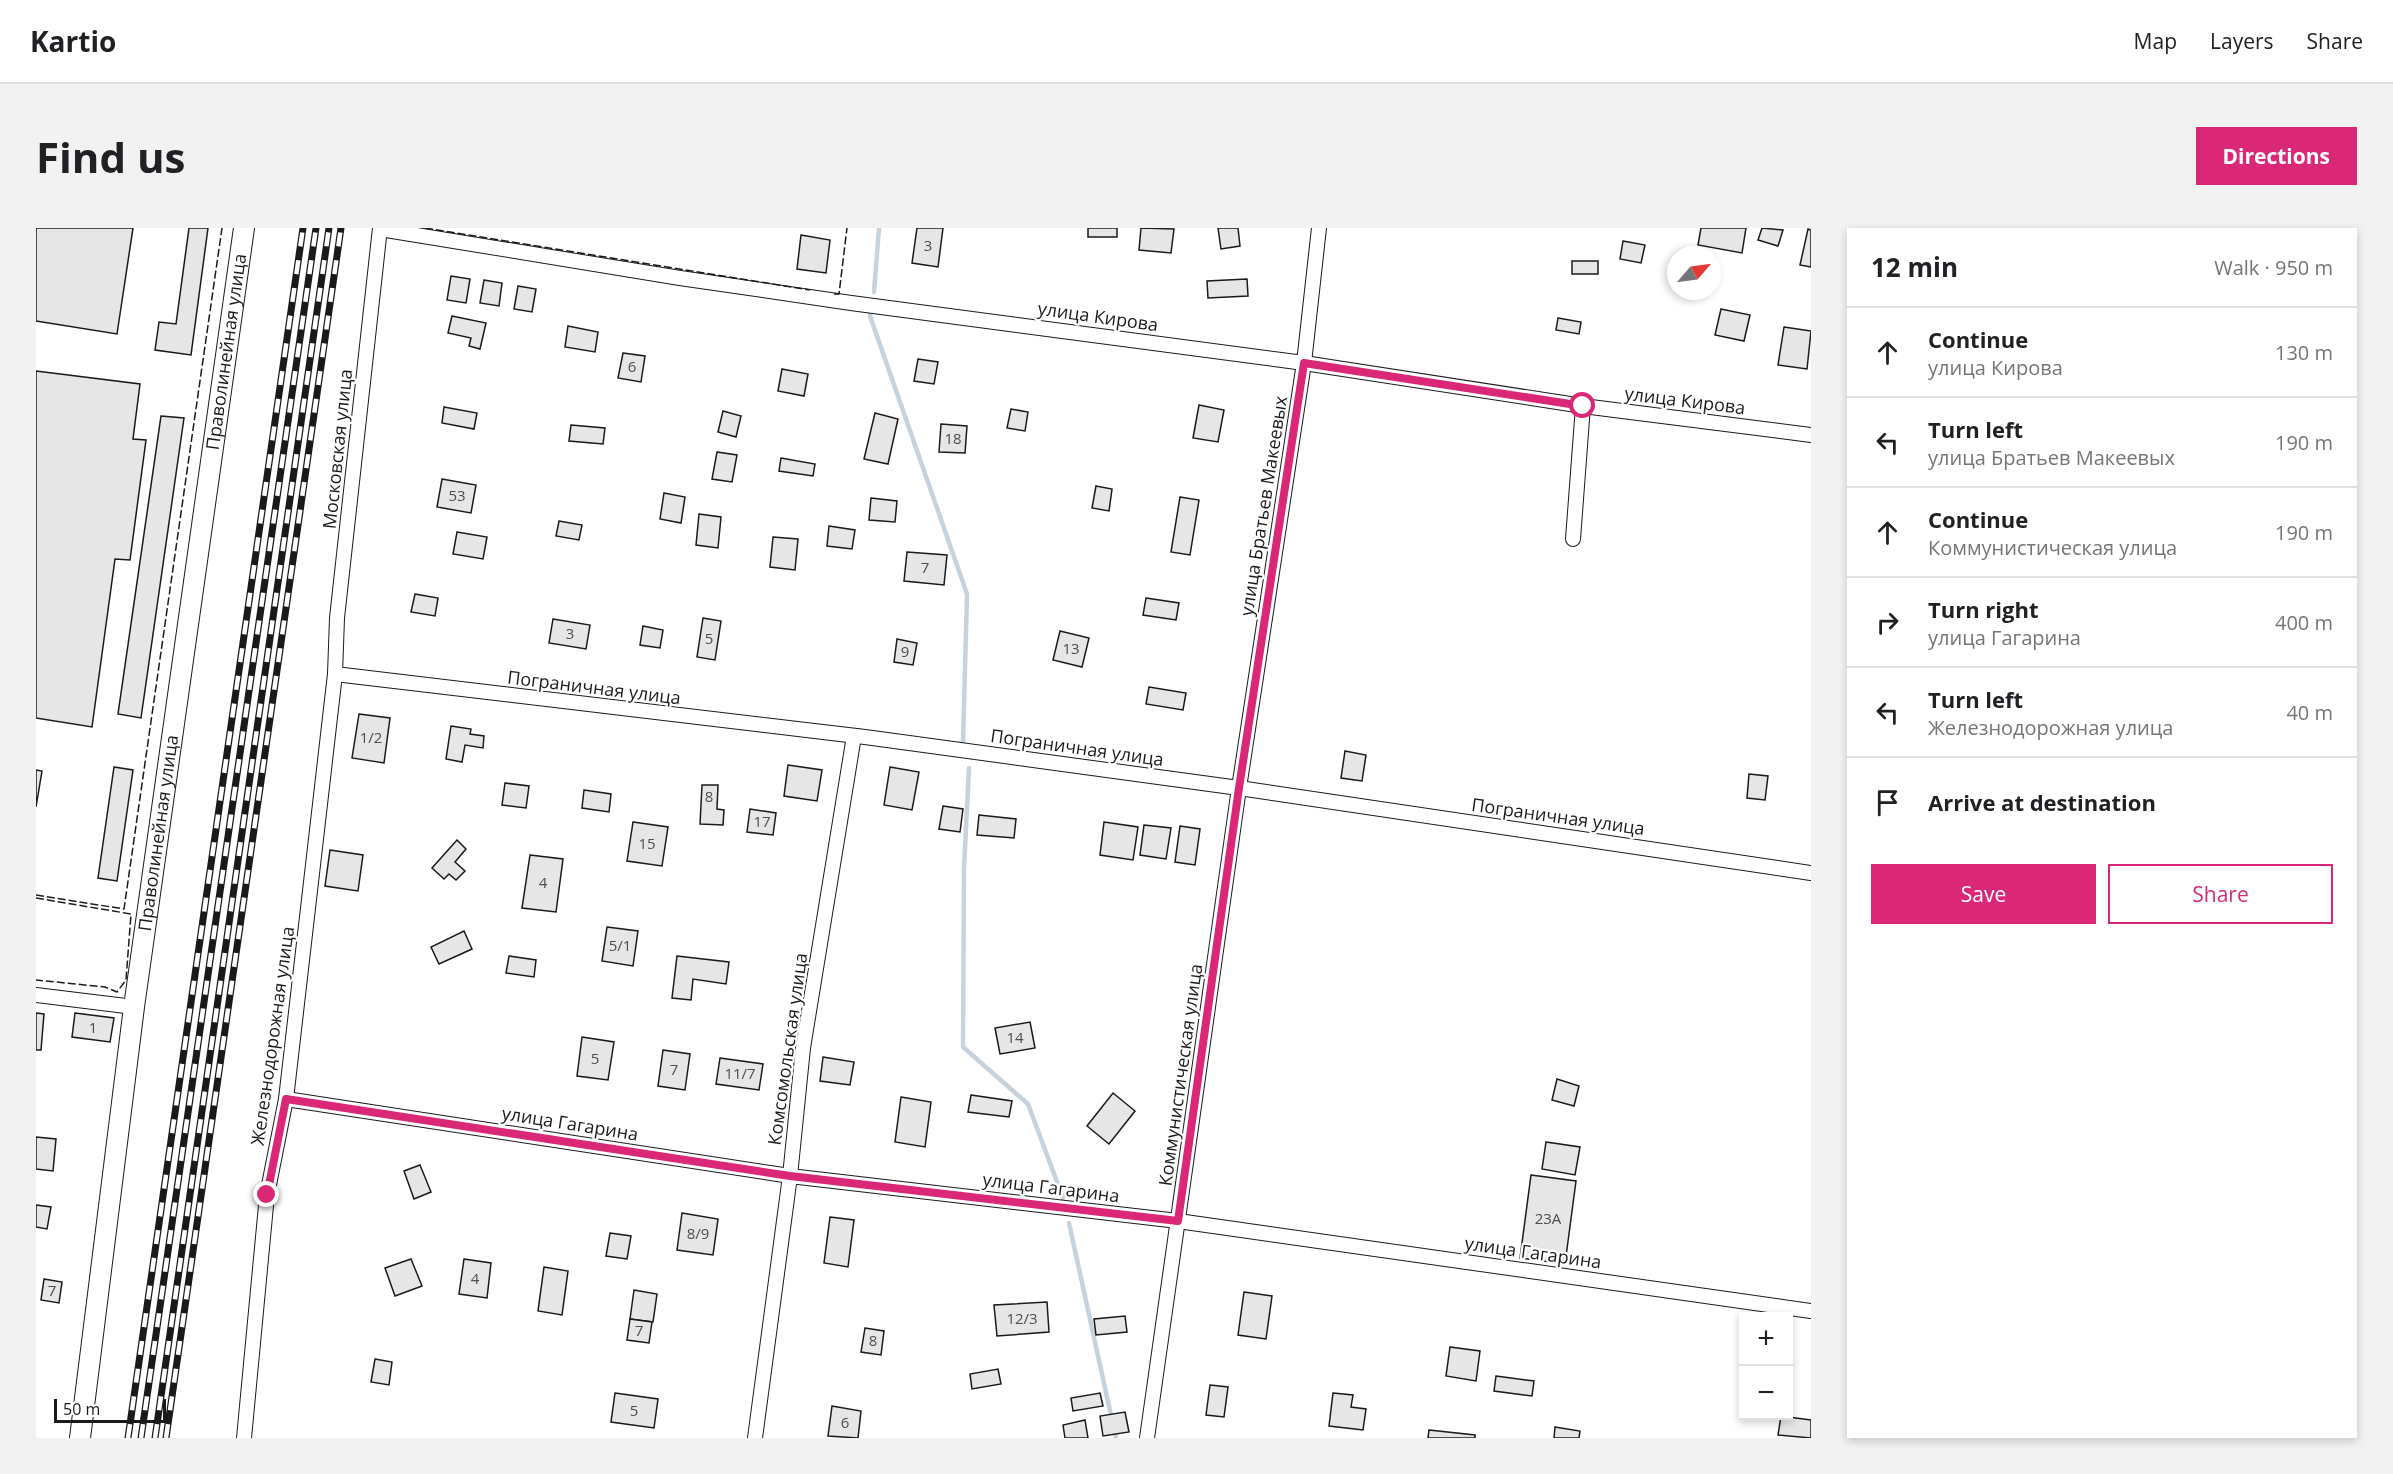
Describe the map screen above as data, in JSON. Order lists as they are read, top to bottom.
{
  "streets": {
    "main road": ["Праволинейная улица"],
    "street": [
      "улица Кирова",
      "Московская улица",
      "улица Братьев Макеевых",
      "Пограничная улица",
      "Железнодорожная улица",
      "Комсомольская улица",
      "Коммунистическая улица",
      "улица Гагарина"
    ]
  },
  "crossings": [
    ["улица Кирова", "Московская улица"],
    ["улица Кирова", "улица Братьев Макеевых"],
    ["Московская улица", "Пограничная улица"],
    ["Московская улица", "Железнодорожная улица"],
    ["улица Братьев Макеевых", "Пограничная улица"],
    ["улица Братьев Макеевых", "Коммунистическая улица"],
    ["Пограничная улица", "Железнодорожная улица"],
    ["Пограничная улица", "Комсомольская улица"],
    ["Пограничная улица", "Коммунистическая улица"],
    ["Железнодорожная улица", "улица Гагарина"],
    ["Комсомольская улица", "улица Гагарина"],
    ["Коммунистическая улица", "улица Гагарина"]
  ],
  "house_numbers": [
    "3",
    "6",
    "18",
    "53",
    "7",
    "3",
    "5",
    "13",
    "9",
    "1/2",
    "8",
    "17",
    "15",
    "4",
    "5/1",
    "1",
    "14",
    "5",
    "7",
    "11/7",
    "23А",
    "8/9",
    "4",
    "7",
    "12/3",
    "7",
    "8",
    "5",
    "6"
  ],
  "scale_bar": "50 m",
  "north": "top right",
  "page": {
    "header": "Kartio",
    "nav": ["Map", "Layers", "Share"],
    "buttons": [
      "Directions",
      ["Save", "Share"]
    ],
    "title": "Find us",
    "heading": ["12 min", "Walk · 950 m"],
    "list": [
      ["Continue", "улица Кирова", "130 m"],
      ["Turn left", "улица Братьев Макеевых", "190 m"],
      ["Continue", "Коммунистическая улица", "190 m"],
      ["Turn right", "улица Гагарина", "400 m"],
      ["Turn left", "Железнодорожная улица", "40 m"],
      "Arrive at destination"
    ],
    "map_buttons": ["+", "−"],
    "scale": "50 m"
  }
}
